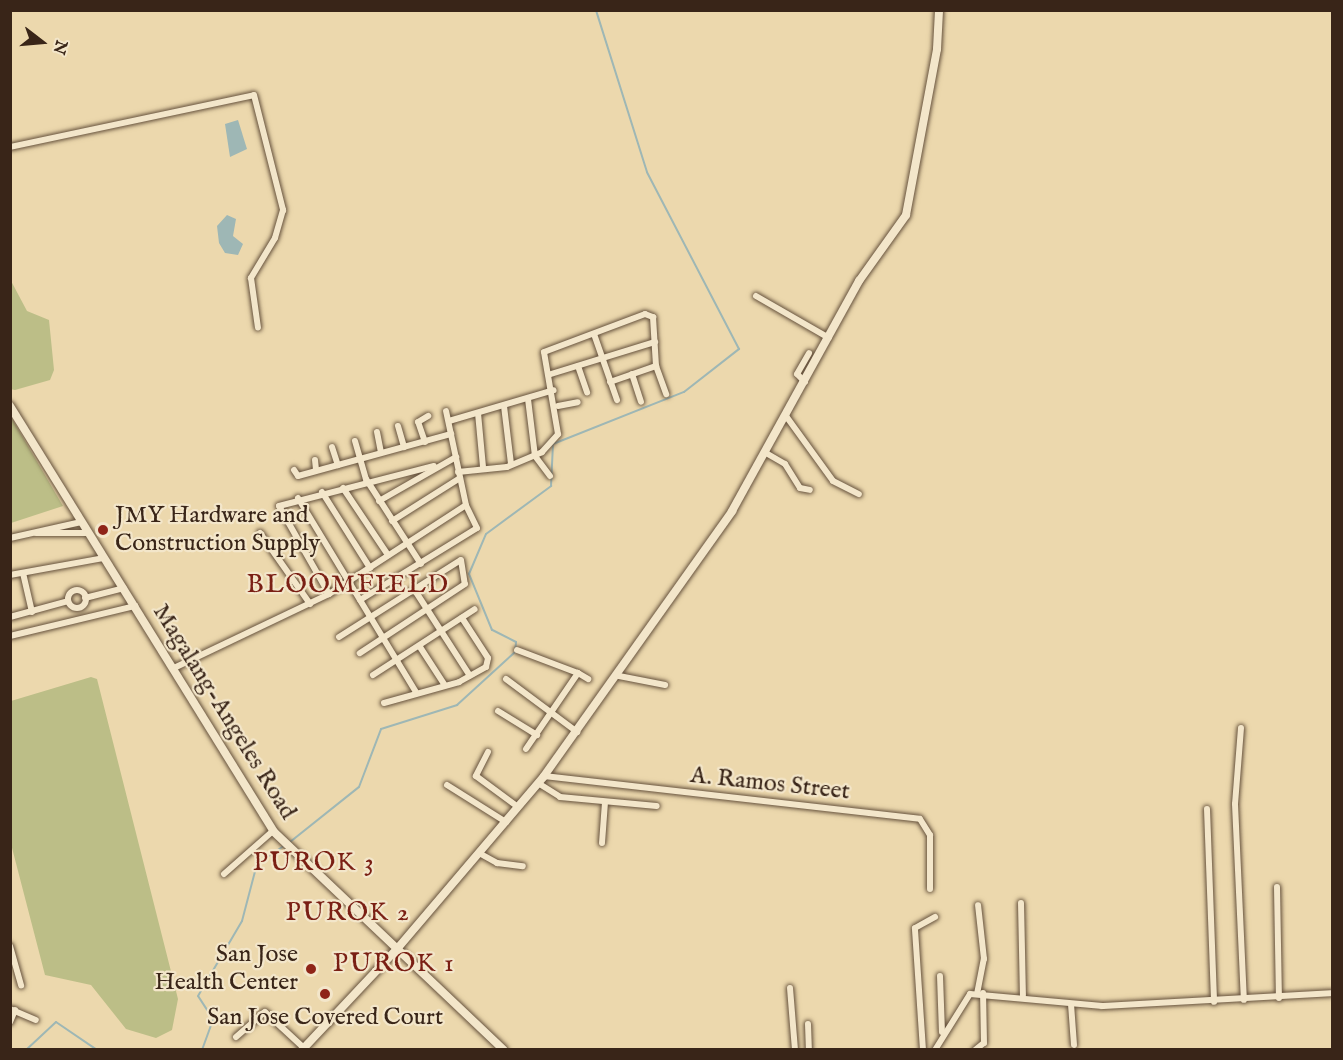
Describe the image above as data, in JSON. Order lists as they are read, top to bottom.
{
  "streets": {
    "street": ["Magalang-Angeles Road", "A. Ramos Street"]
  },
  "districts": [
    "BLOOMFIELD",
    "PUROK 3",
    "PUROK 2",
    "PUROK 1"
  ],
  "places": ["JMY Hardware and Construction Supply", "San Jose Health Center", "San Jose Covered Court"],
  "north": "right"
}
